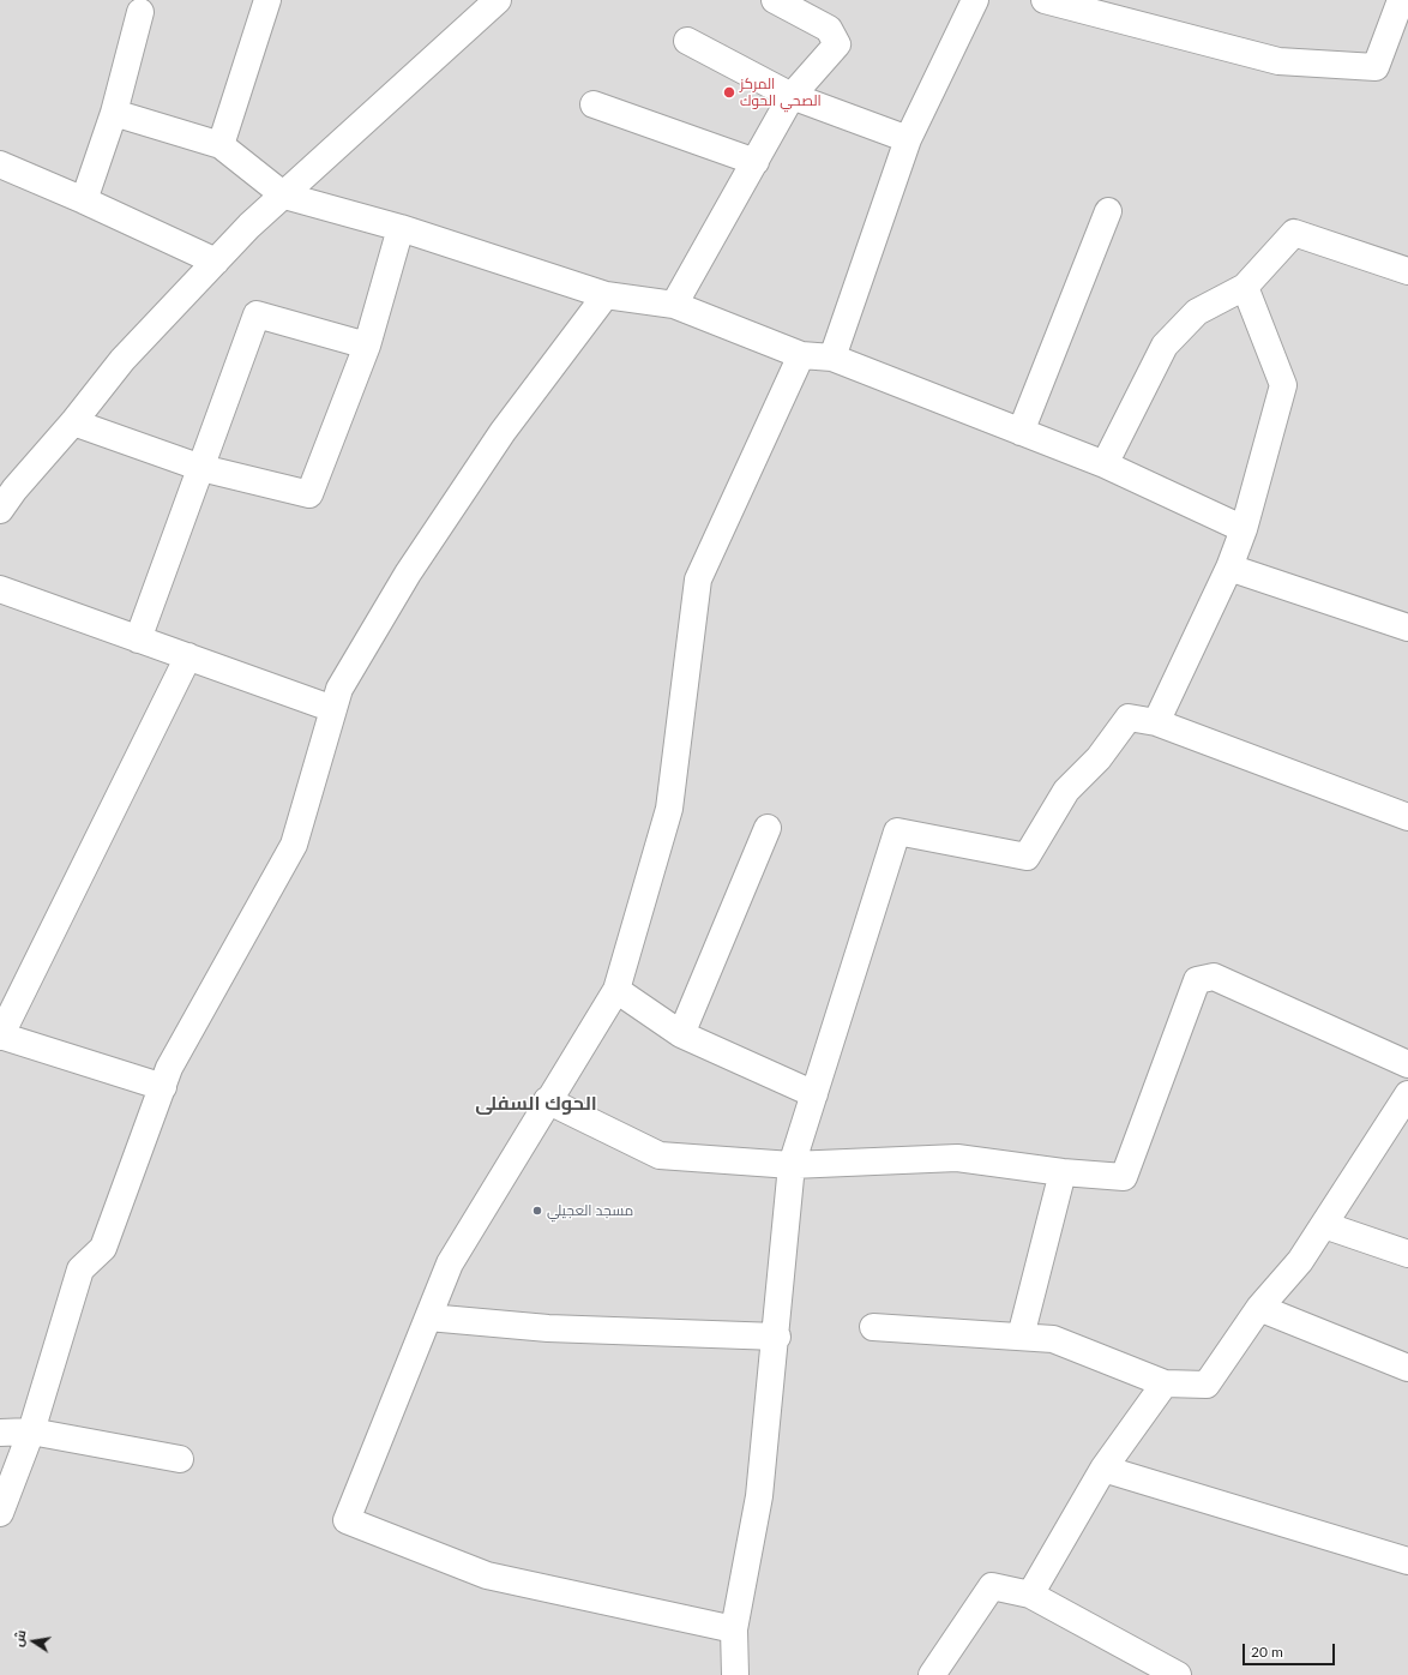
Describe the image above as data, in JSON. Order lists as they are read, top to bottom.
{
  "districts": ["الحوك السفلى"],
  "places": ["المركز الصحي الحوك", "مسجد العجيلي"],
  "scale_bar": "20 m",
  "north": "left"
}
